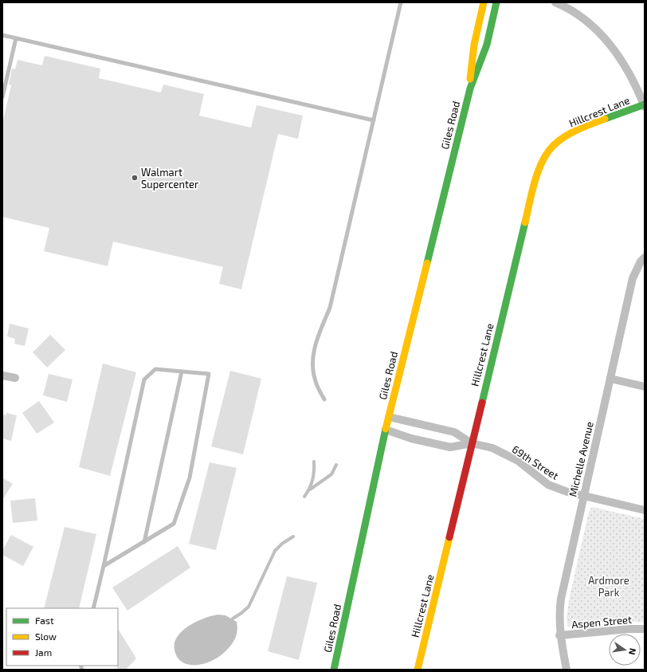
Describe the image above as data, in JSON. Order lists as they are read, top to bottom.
{
  "streets": {
    "street": [
      "Hillcrest Lane",
      "Giles Road",
      "Michelle Avenue",
      "69th Street",
      "Aspen Street"
    ]
  },
  "crossings": [
    ["Hillcrest Lane", "69th Street"],
    ["Michelle Avenue", "69th Street"],
    ["Michelle Avenue", "Aspen Street"]
  ],
  "parks": ["Ardmore Park"],
  "places": ["Walmart Supercenter"],
  "legend": ["Fast", "Slow", "Jam"],
  "north": "right"
}
